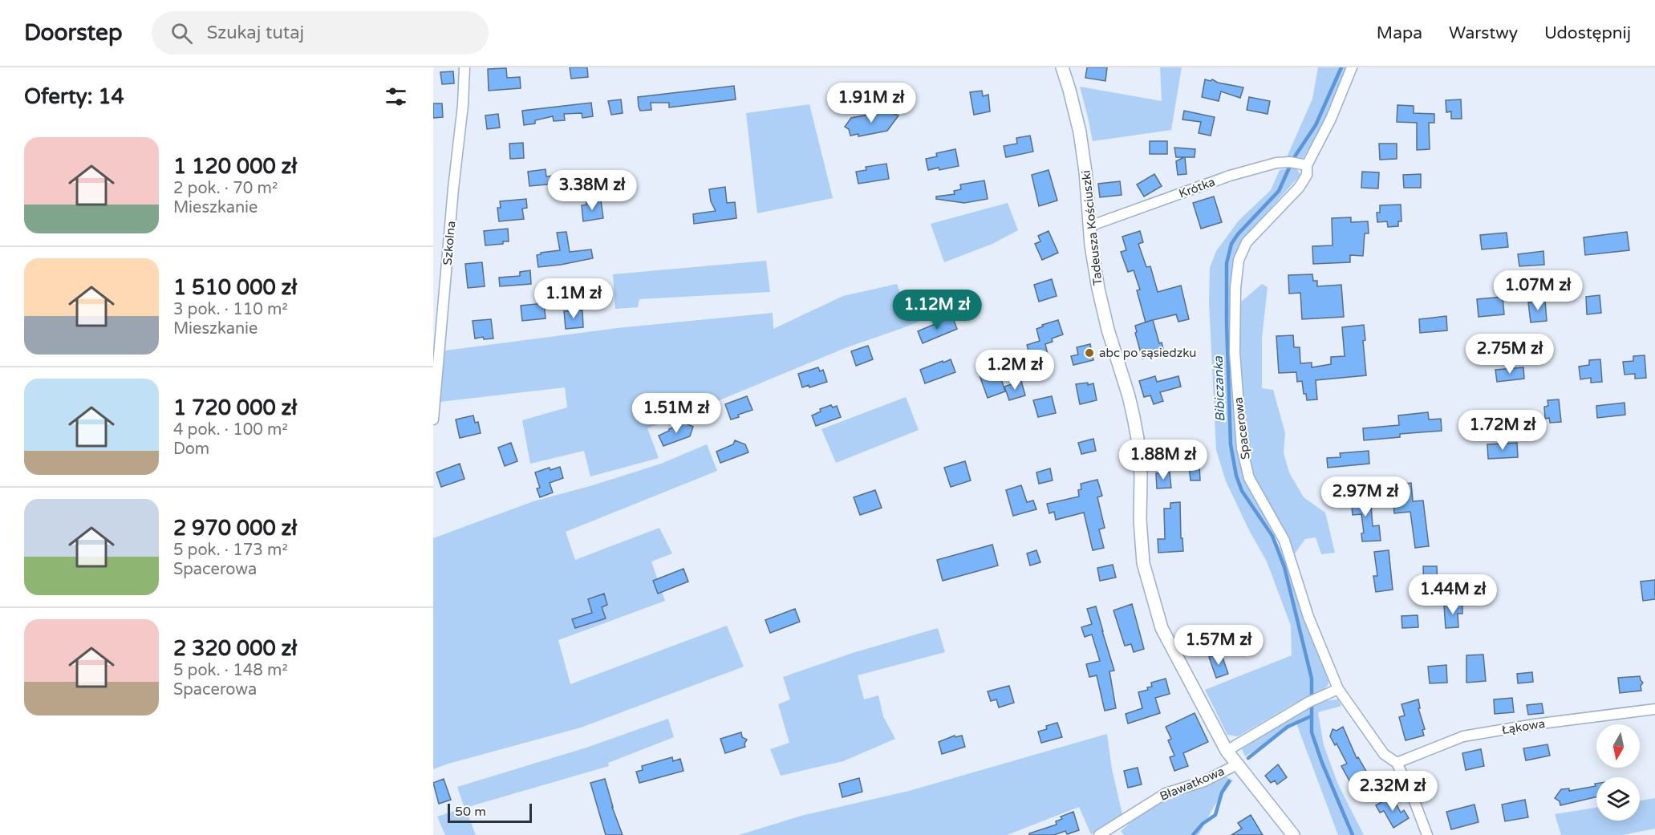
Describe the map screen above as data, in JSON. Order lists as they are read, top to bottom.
{
  "streets": {
    "street": [
      "Krótka",
      "Tadeusza Kościuszki",
      "Szkolna",
      "Spacerowa",
      "Łąkowa",
      "Bławatkowa"
    ]
  },
  "crossings": [
    ["Krótka", "Tadeusza Kościuszki"],
    ["Krótka", "Spacerowa"],
    ["Tadeusza Kościuszki", "Bławatkowa"],
    ["Spacerowa", "Łąkowa"],
    ["Spacerowa", "Bławatkowa"]
  ],
  "water": ["Bibiczanka"],
  "places": ["abc po sąsiedzku"],
  "scale_bar": "50 m",
  "north": "bottom",
  "page": {
    "header": "Doorstep",
    "search": "Szukaj tutaj",
    "nav": ["Mapa", "Warstwy", "Udostępnij"],
    "heading": "Oferty: 14",
    "price": [
      "1.91M zł",
      "3.38M zł",
      "1.07M zł",
      "1.1M zł",
      "1.12M zł",
      "2.75M zł",
      "1.2M zł",
      "1.51M zł",
      "1.72M zł",
      "1.88M zł",
      "2.97M zł",
      "1.44M zł",
      "1.57M zł",
      "2.32M zł"
    ],
    "list": [
      {
        "name": "1 120 000 zł",
        "note": "2 pok. · 70 m² · Mieszkanie"
      },
      {
        "name": "1 510 000 zł",
        "note": "3 pok. · 110 m² · Mieszkanie"
      },
      {
        "name": "1 720 000 zł",
        "note": "4 pok. · 100 m² · Dom"
      },
      {
        "name": "2 970 000 zł",
        "note": "5 pok. · 173 m² · Spacerowa"
      },
      {
        "name": "2 320 000 zł",
        "note": "5 pok. · 148 m² · Spacerowa"
      }
    ],
    "scale": "50 m"
  }
}
